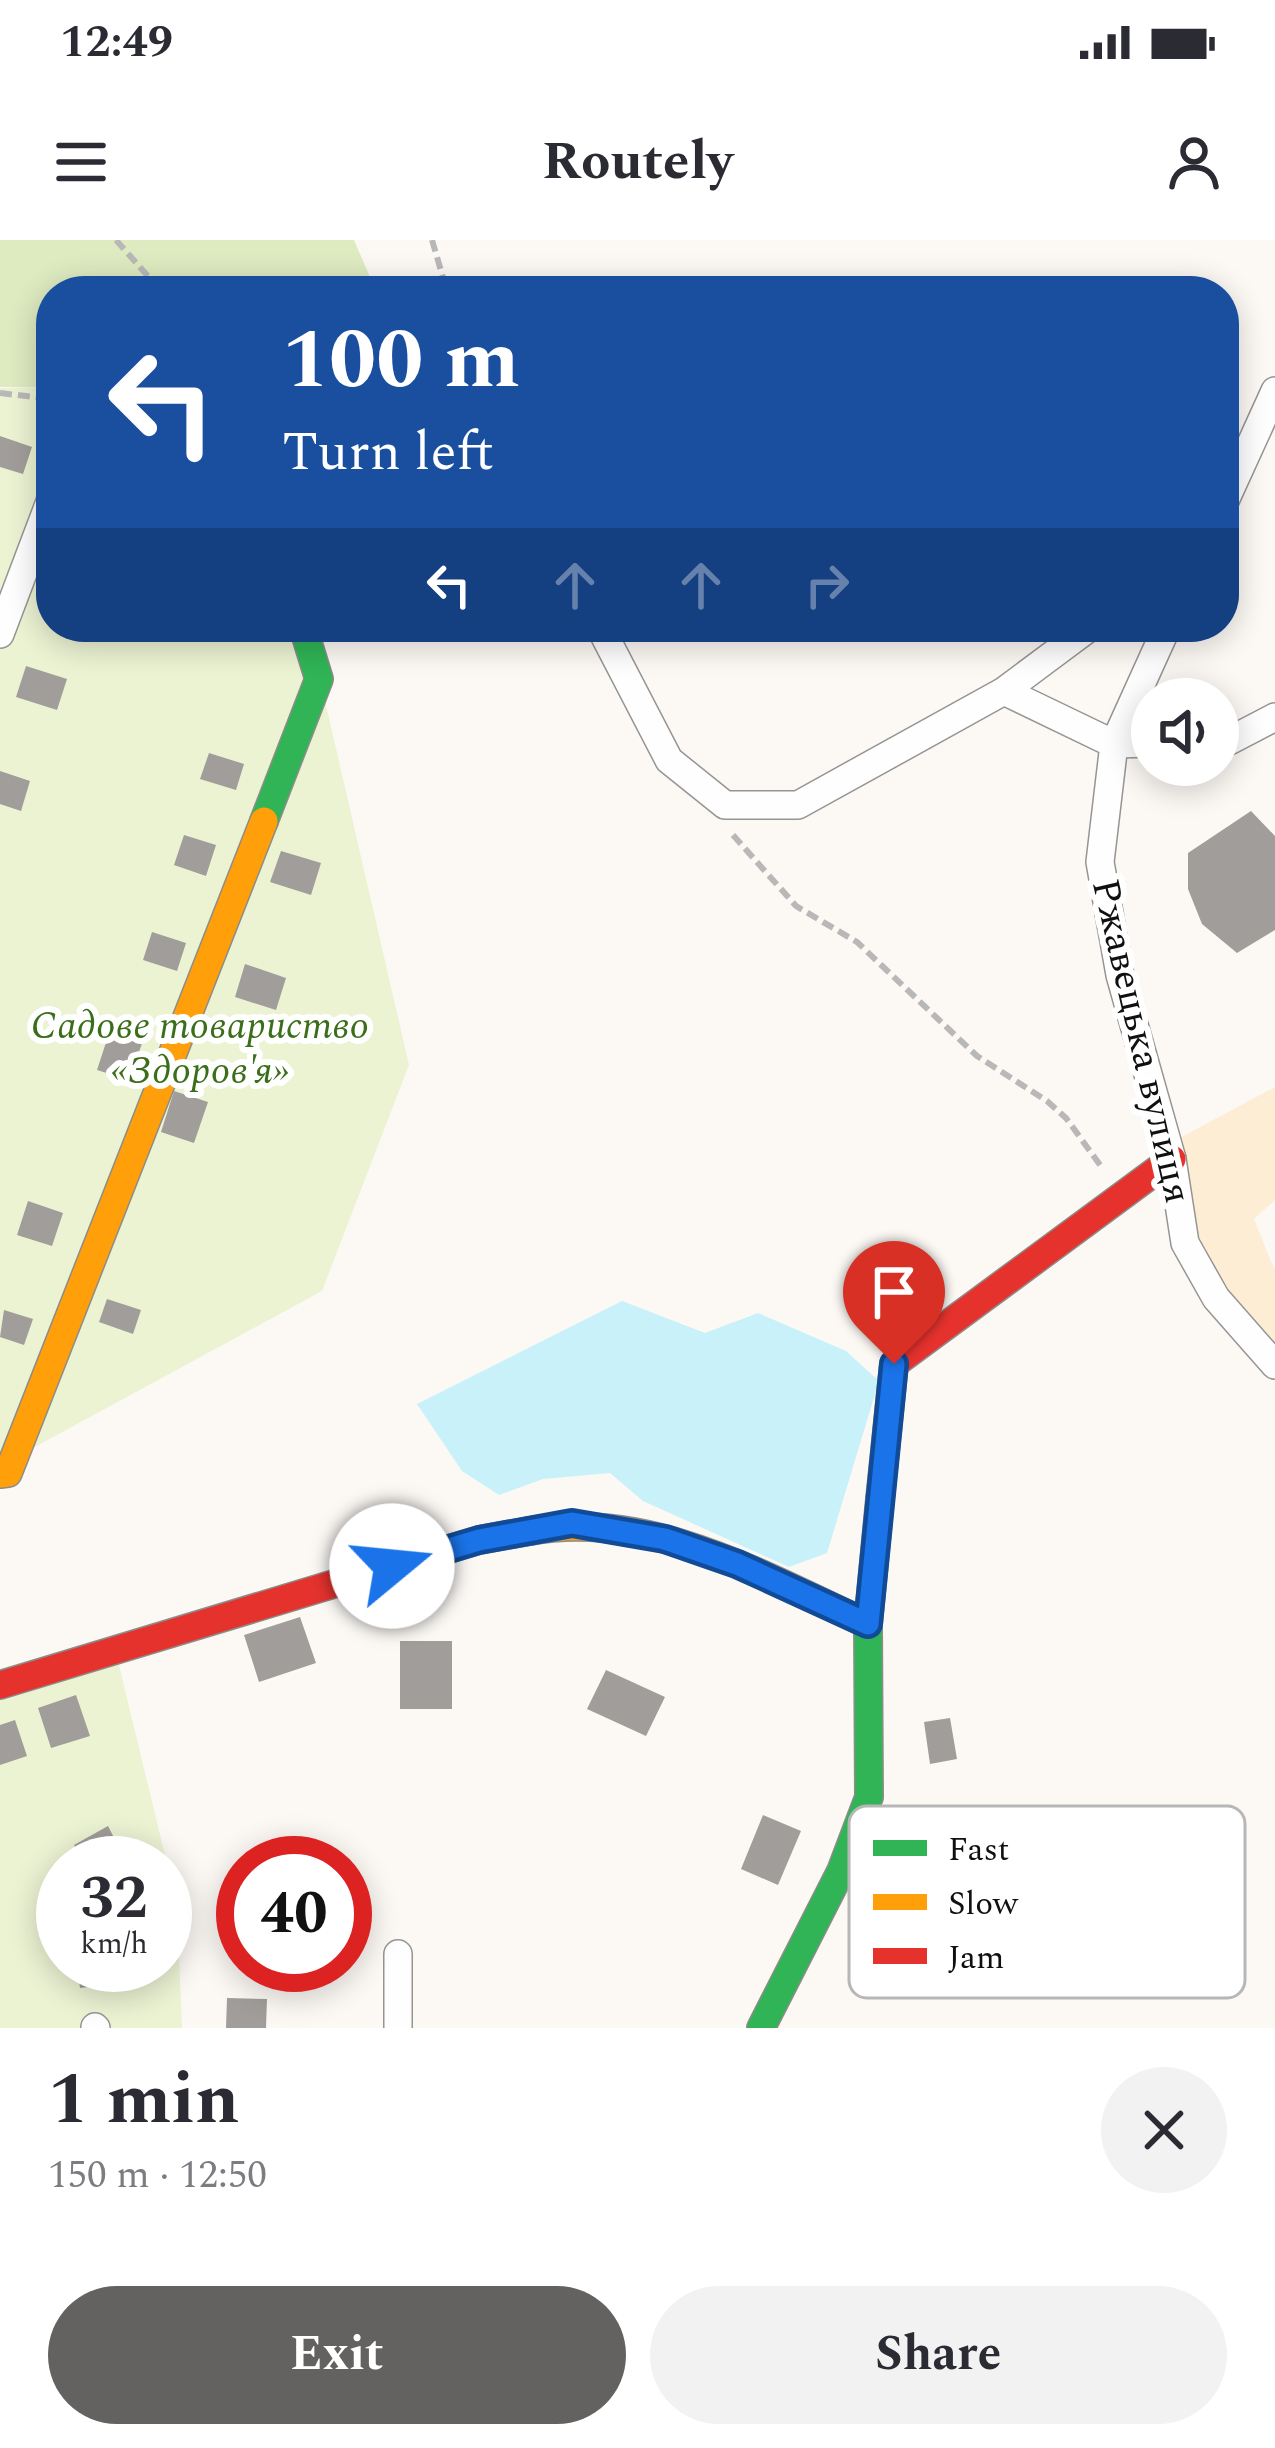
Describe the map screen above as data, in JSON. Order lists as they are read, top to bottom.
{
  "streets": {
    "street": ["Ржавецька вулиця"]
  },
  "parks": ["Садове товариство «Здоров'я»"],
  "legend": ["Fast", "Slow", "Jam"],
  "page": {
    "status": "12:49",
    "header": "Routely",
    "turn": ["100 m", "Turn left"],
    "speed": "32 km/h",
    "limit": "40",
    "heading": ["1 min", "150 m · 12:50"],
    "buttons": ["Exit", "Share"]
  }
}
